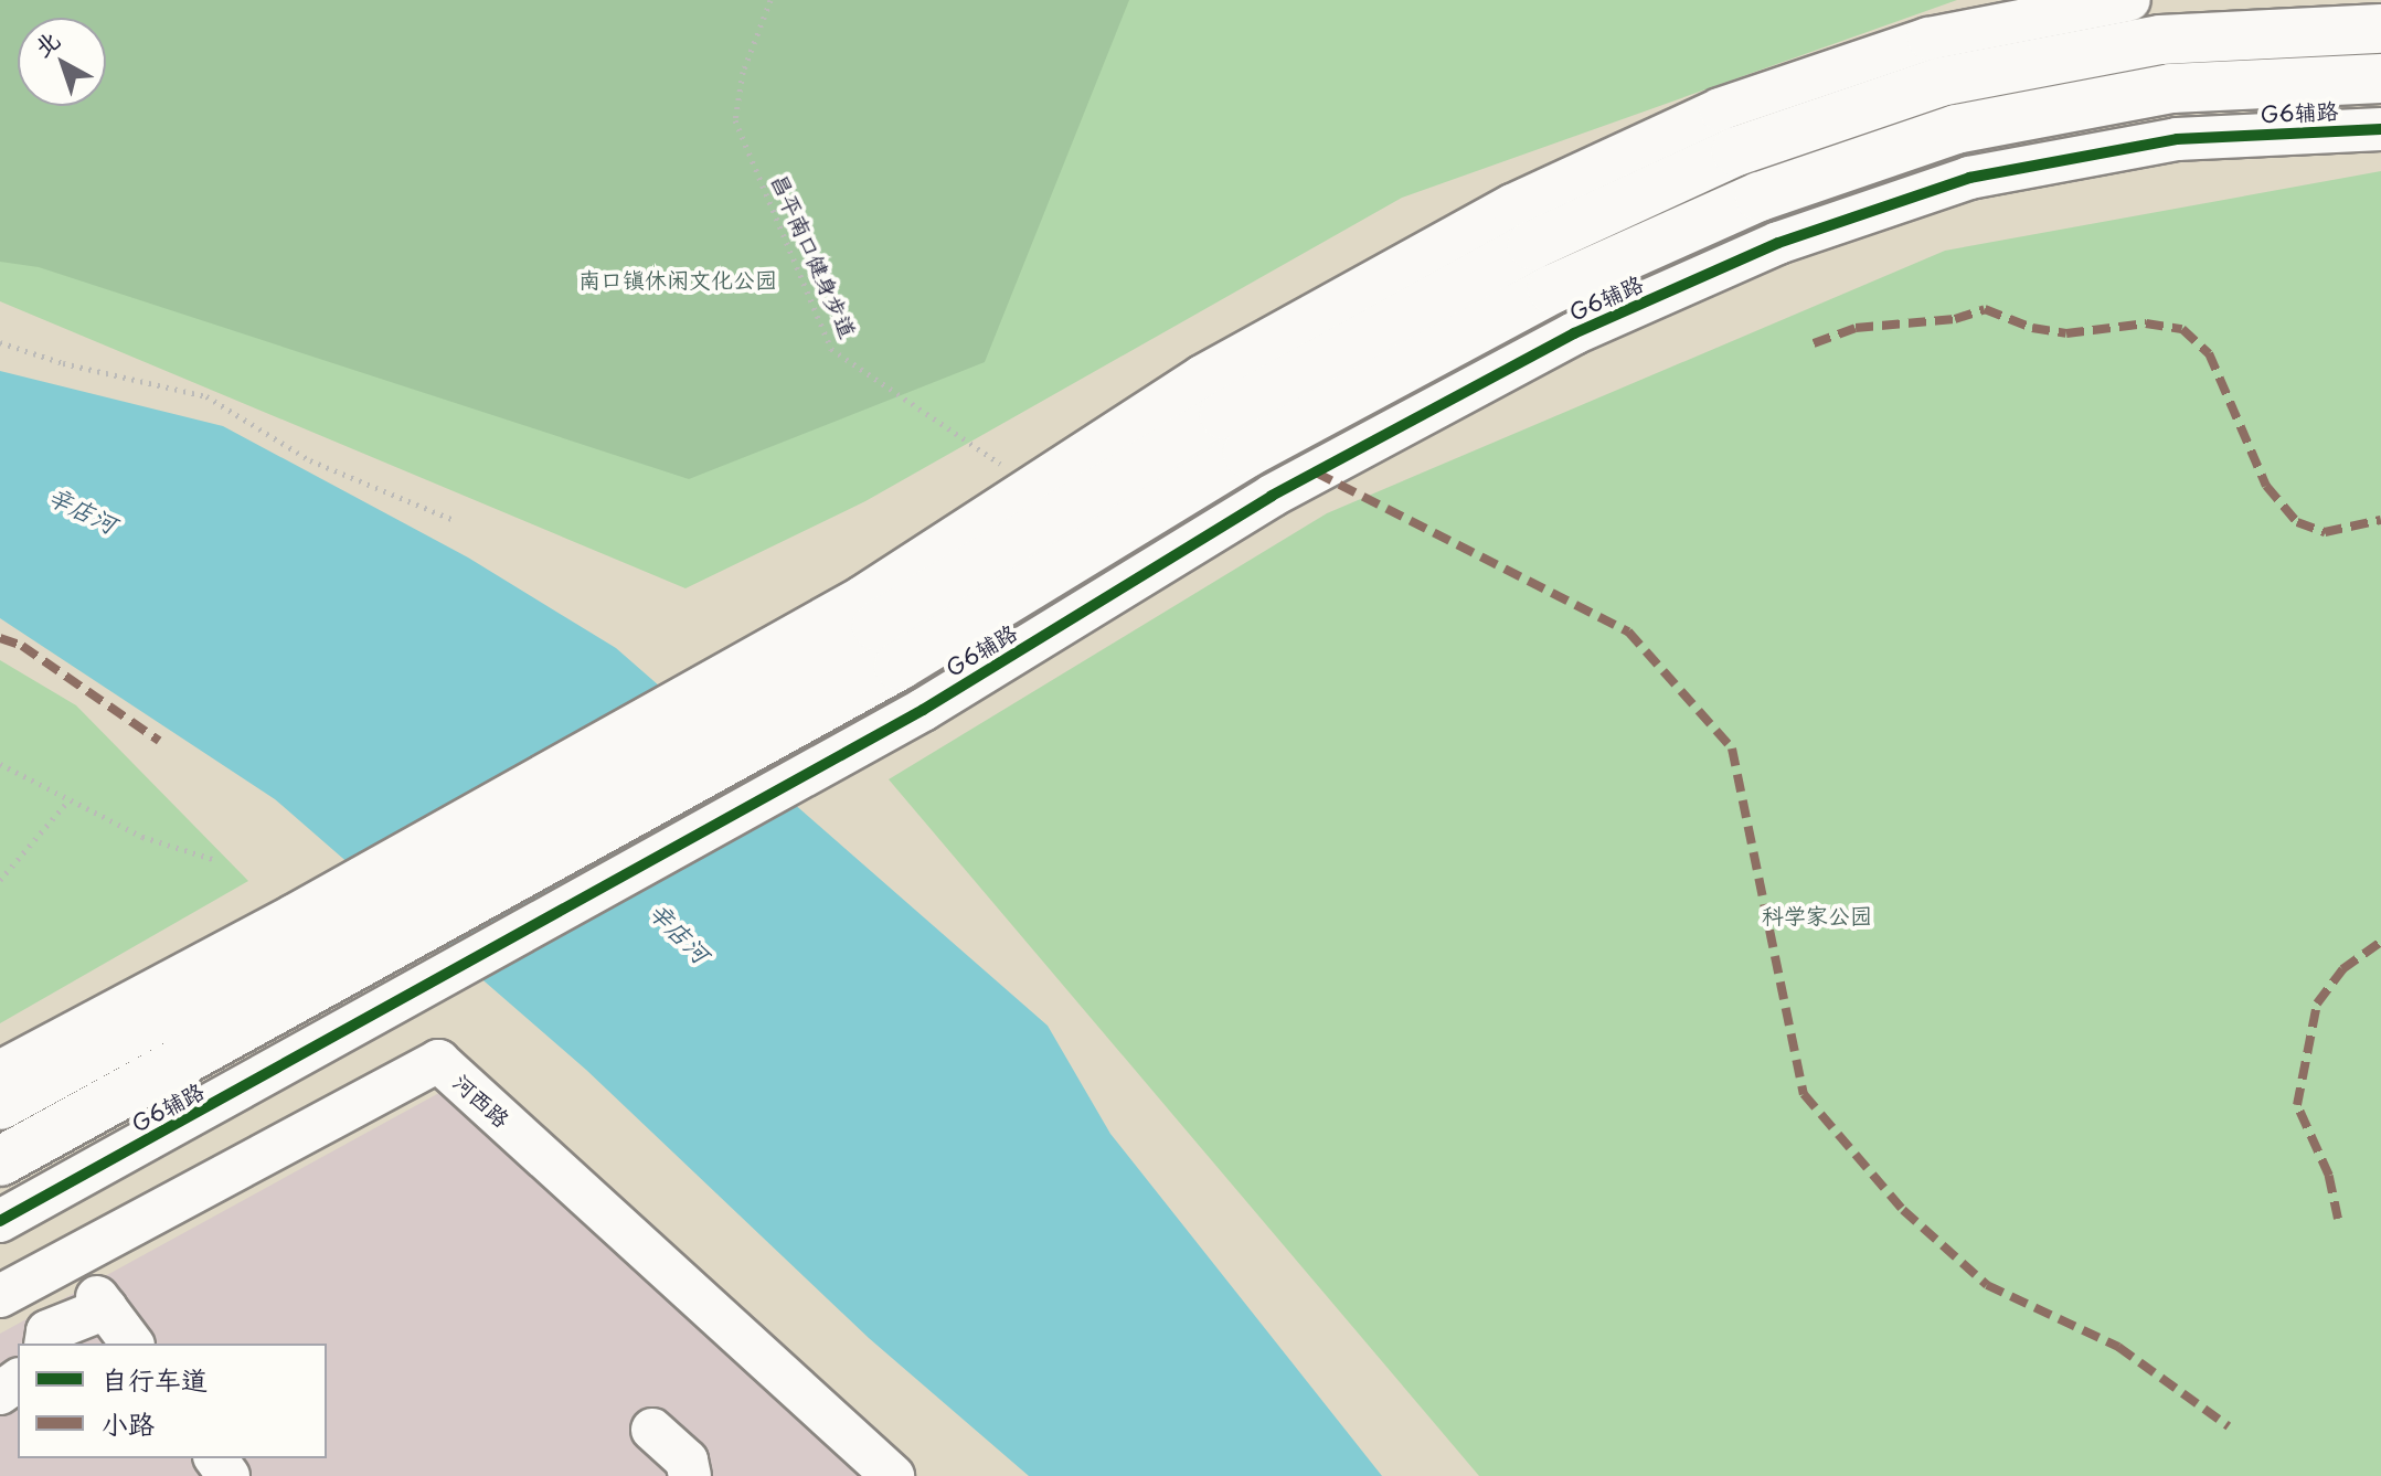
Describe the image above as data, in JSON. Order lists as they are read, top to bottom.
{
  "streets": {
    "main road": ["G6辅路"],
    "street": ["河西路"],
    "path": ["昌平南口健身步道"]
  },
  "crossings": [
    ["G6辅路", "昌平南口健身步道"]
  ],
  "water": ["辛店河"],
  "parks": ["南口镇休闲文化公园", "科学家公园"],
  "legend": ["自行车道", "小路"],
  "north": "top left"
}
